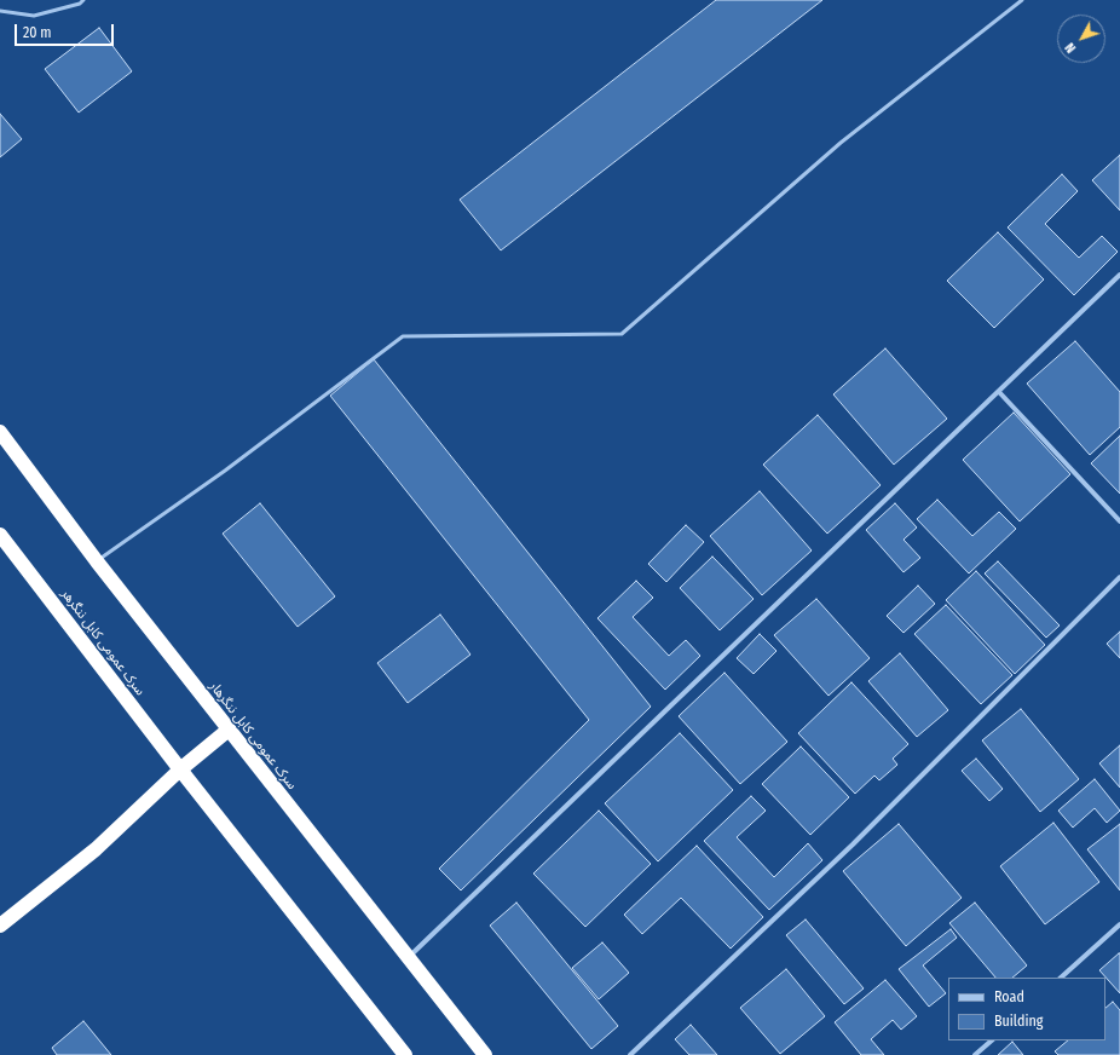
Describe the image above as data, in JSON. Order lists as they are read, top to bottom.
{
  "streets": {
    "highway": ["سرک عمومی کابل ننگرهر", "سرک عمومی کابل ننگرهار"]
  },
  "legend": ["Road", "Building"],
  "scale_bar": "20 m",
  "north": "bottom left"
}
